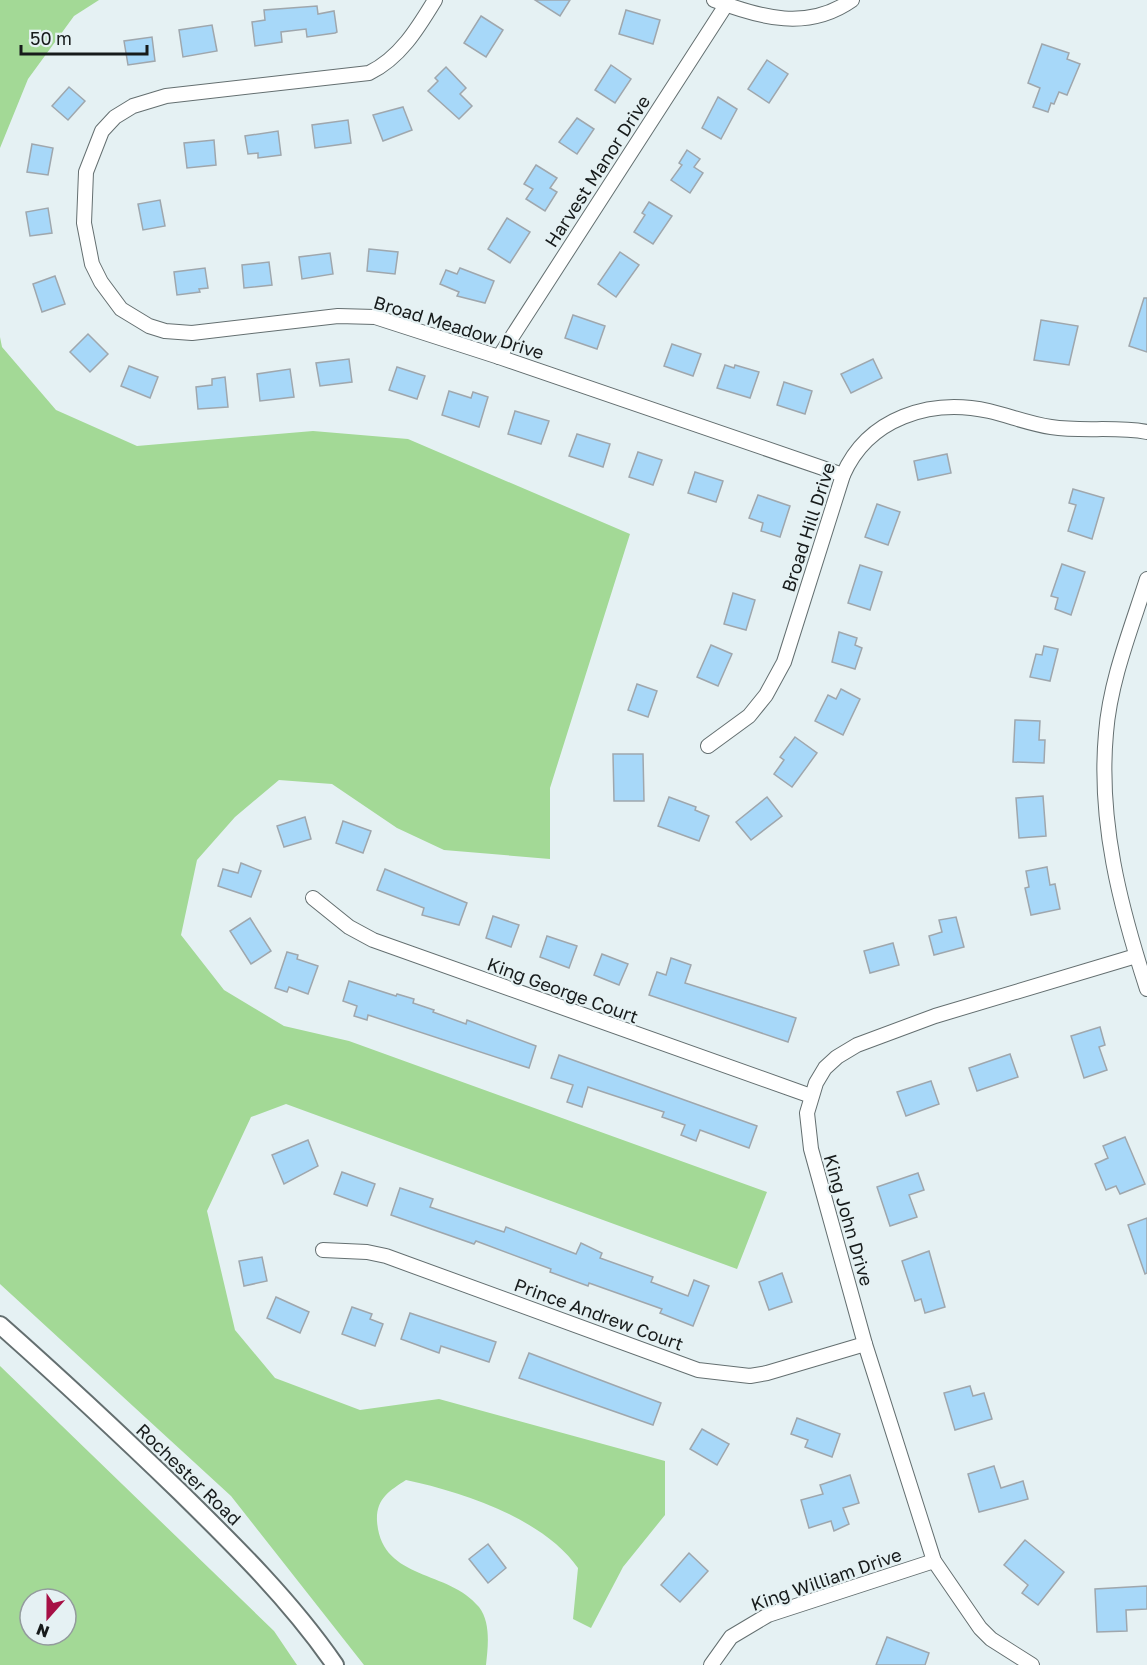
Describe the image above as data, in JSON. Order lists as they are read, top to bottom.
{
  "streets": {
    "street": [
      "Harvest Manor Drive",
      "Broad Meadow Drive",
      "Broad Hill Drive",
      "King George Court",
      "King John Drive",
      "Prince Andrew Court",
      "Rochester Road",
      "King William Drive"
    ]
  },
  "crossings": [
    ["Harvest Manor Drive", "Broad Meadow Drive"],
    ["Broad Meadow Drive", "Broad Hill Drive"],
    ["King George Court", "King John Drive"],
    ["King John Drive", "Prince Andrew Court"],
    ["King John Drive", "King William Drive"]
  ],
  "scale_bar": "50 m",
  "north": "bottom"
}
